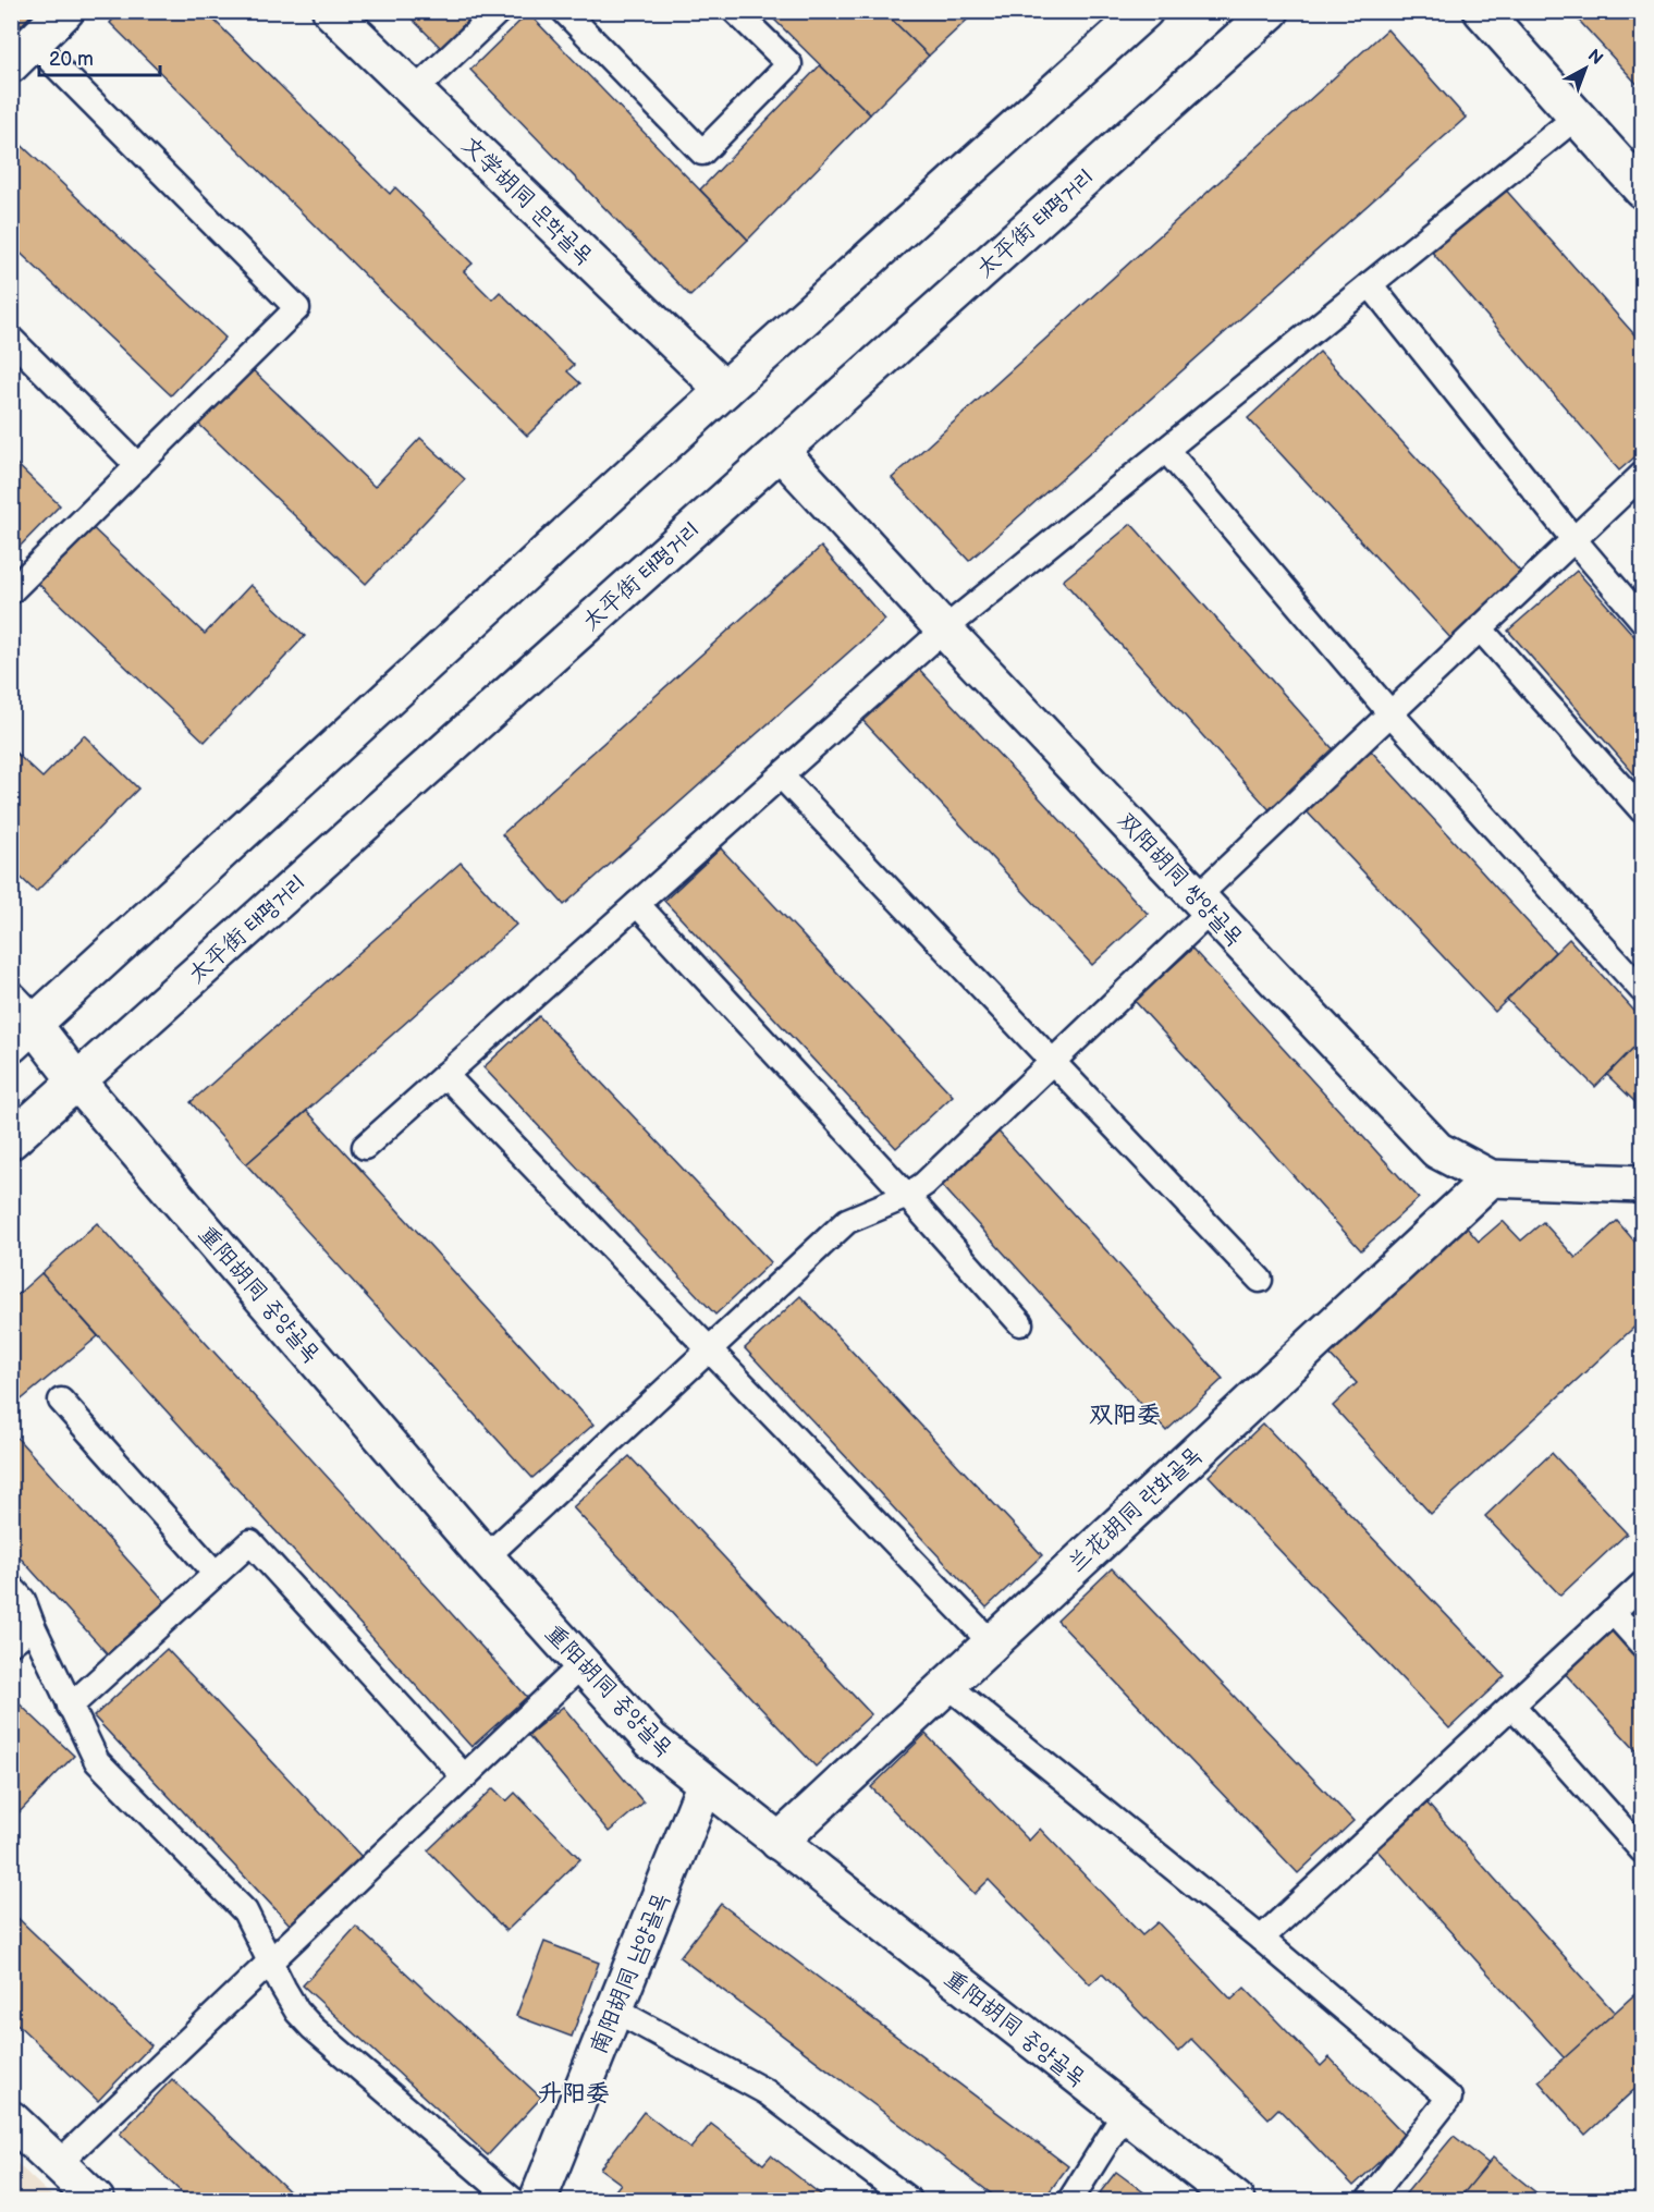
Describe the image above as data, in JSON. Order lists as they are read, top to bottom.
{
  "streets": {
    "street": [
      "文学胡同 문학골목",
      "太平街 태평거리",
      "双阳胡同 쌍양골목",
      "重阳胡同 중양골목",
      "兰花胡同 란화골목",
      "南阳胡同 남양골목"
    ]
  },
  "crossings": [
    ["太平街 태평거리", "双阳胡同 쌍양골목"],
    ["太平街 태평거리", "重阳胡同 중양골목"],
    ["双阳胡同 쌍양골목", "兰花胡同 란화골목"],
    ["重阳胡同 중양골목", "兰花胡同 란화골목"],
    ["重阳胡同 중양골목", "南阳胡同 남양골목"]
  ],
  "districts": ["双阳委", "升阳委"],
  "scale_bar": "20 m",
  "north": "top right"
}
